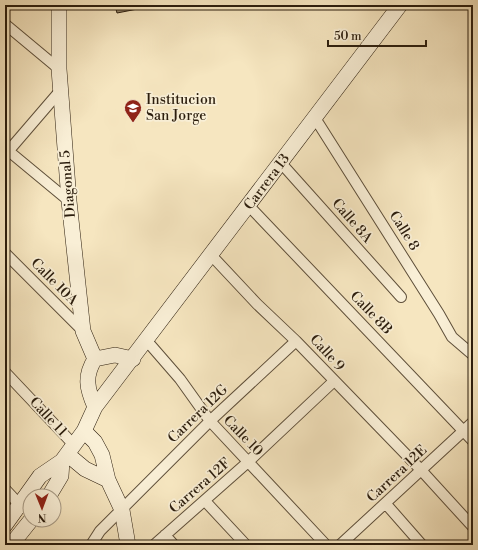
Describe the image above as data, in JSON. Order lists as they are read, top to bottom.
{
  "streets": {
    "street": [
      "Carrera 13",
      "Diagonal 5",
      "Calle 8A",
      "Calle 8",
      "Calle 10A",
      "Calle 8B",
      "Calle 9",
      "Carrera 12G",
      "Calle 11",
      "Calle 10",
      "Carrera 12E",
      "Carrera 12F"
    ]
  },
  "crossings": [
    ["Carrera 13", "Calle 8A"],
    ["Carrera 13", "Calle 8"],
    ["Carrera 13", "Calle 8B"],
    ["Carrera 13", "Calle 9"],
    ["Carrera 13", "Calle 11"],
    ["Carrera 13", "Calle 10"],
    ["Diagonal 5", "Calle 10A"],
    ["Calle 8B", "Carrera 12E"],
    ["Calle 9", "Carrera 12G"],
    ["Calle 9", "Carrera 12E"],
    ["Calle 9", "Carrera 12F"],
    ["Carrera 12G", "Calle 11"],
    ["Carrera 12G", "Calle 10"],
    ["Calle 10", "Carrera 12F"]
  ],
  "places": {
    "school or university": ["Institucion San Jorge"]
  },
  "scale_bar": "50 m",
  "north": "bottom"
}
